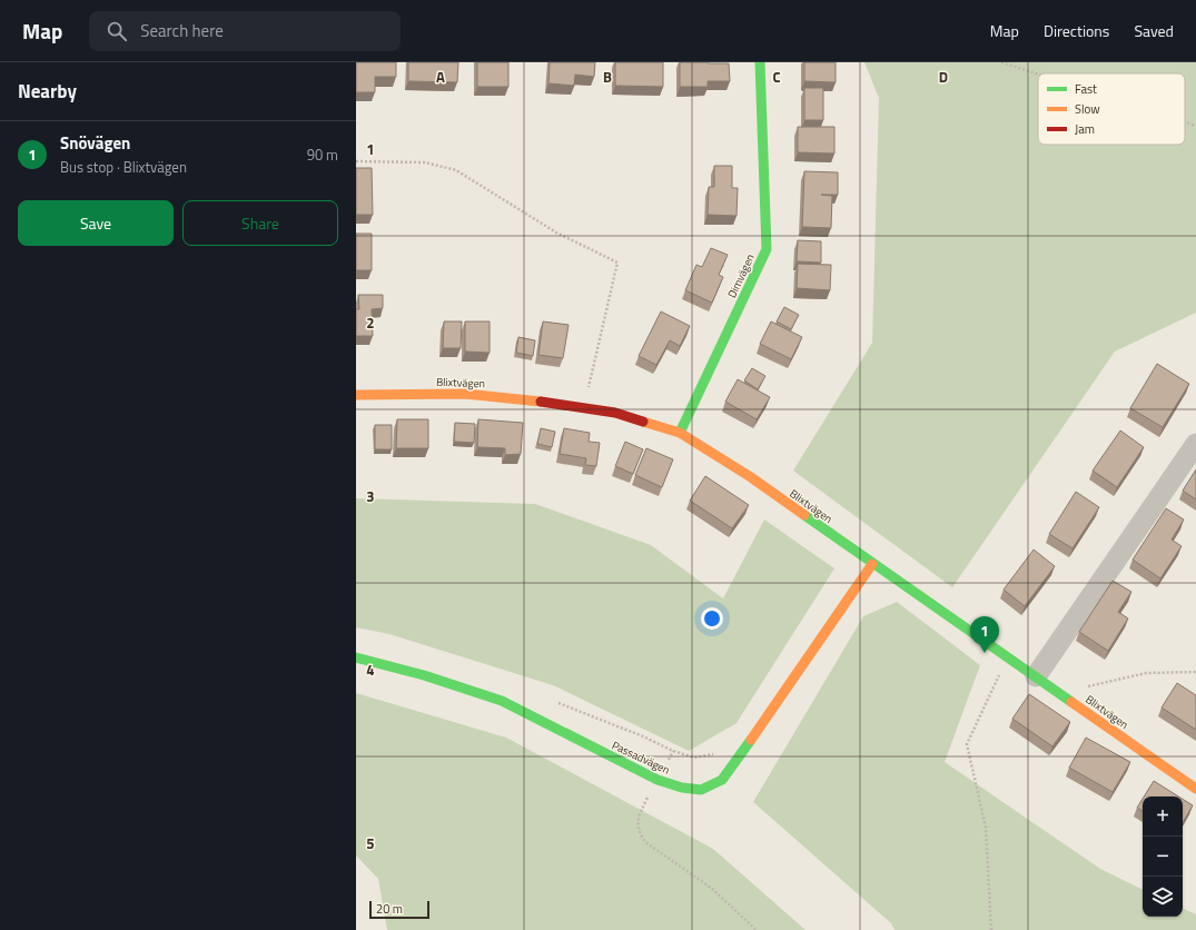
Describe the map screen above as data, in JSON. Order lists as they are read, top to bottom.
{
  "streets": {
    "street": ["Dimvägen", "Blixtvägen", "Passadvägen"]
  },
  "crossings": [
    ["Dimvägen", "Blixtvägen"],
    ["Blixtvägen", "Passadvägen"]
  ],
  "legend": ["Fast", "Slow", "Jam"],
  "scale_bar": "20 m",
  "page": {
    "header": "Map",
    "search": "Search here",
    "nav": ["Map", "Directions", "Saved"],
    "heading": "Nearby",
    "list": [
      {
        "mark": "1",
        "name": "Snövägen",
        "note": "Bus stop · Blixtvägen",
        "value": "90 m"
      }
    ],
    "buttons": ["Save", "Share"],
    "pins": "1",
    "map_buttons": ["+", "−"],
    "scale": "20 m"
  },
  "grid": {
    "columns": [
      "A",
      "B",
      "C",
      "D"
    ],
    "rows": [
      "1",
      "2",
      "3",
      "4",
      "5"
    ]
  }
}
